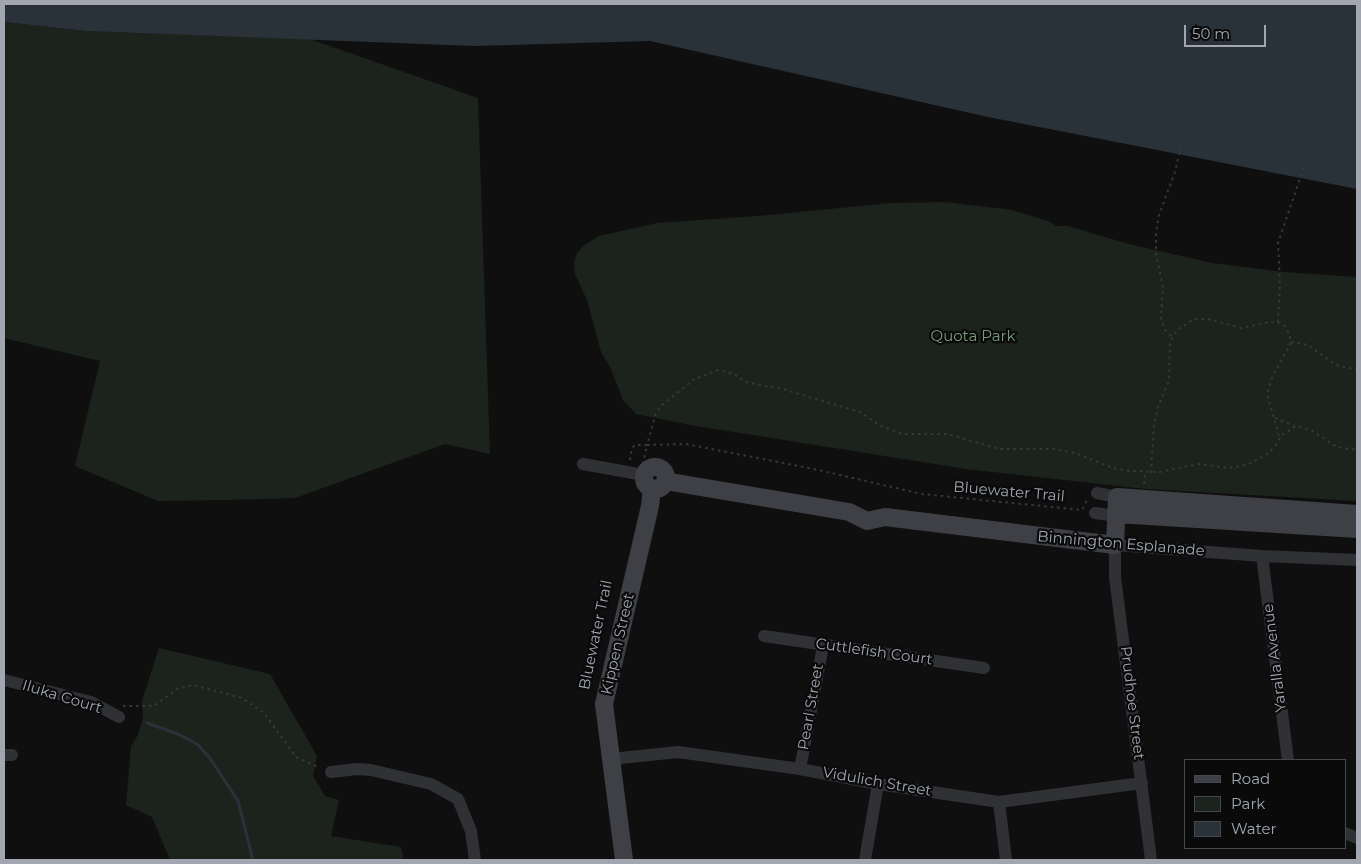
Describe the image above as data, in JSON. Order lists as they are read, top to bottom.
{
  "streets": {
    "street": [
      "Binnington Esplanade",
      "Kippen Street",
      "Cuttlefish Court",
      "Yaralla Avenue",
      "Iluka Court",
      "Prudhoe Street",
      "Pearl Street",
      "Vidulich Street"
    ],
    "path": ["Bluewater Trail"]
  },
  "crossings": [
    ["Bluewater Trail", "Binnington Esplanade"],
    ["Binnington Esplanade", "Kippen Street"],
    ["Binnington Esplanade", "Yaralla Avenue"],
    ["Binnington Esplanade", "Prudhoe Street"],
    ["Kippen Street", "Vidulich Street"],
    ["Cuttlefish Court", "Pearl Street"],
    ["Prudhoe Street", "Vidulich Street"],
    ["Pearl Street", "Vidulich Street"]
  ],
  "parks": ["Quota Park"],
  "legend": ["Road", "Park", "Water"],
  "scale_bar": "50 m"
}
